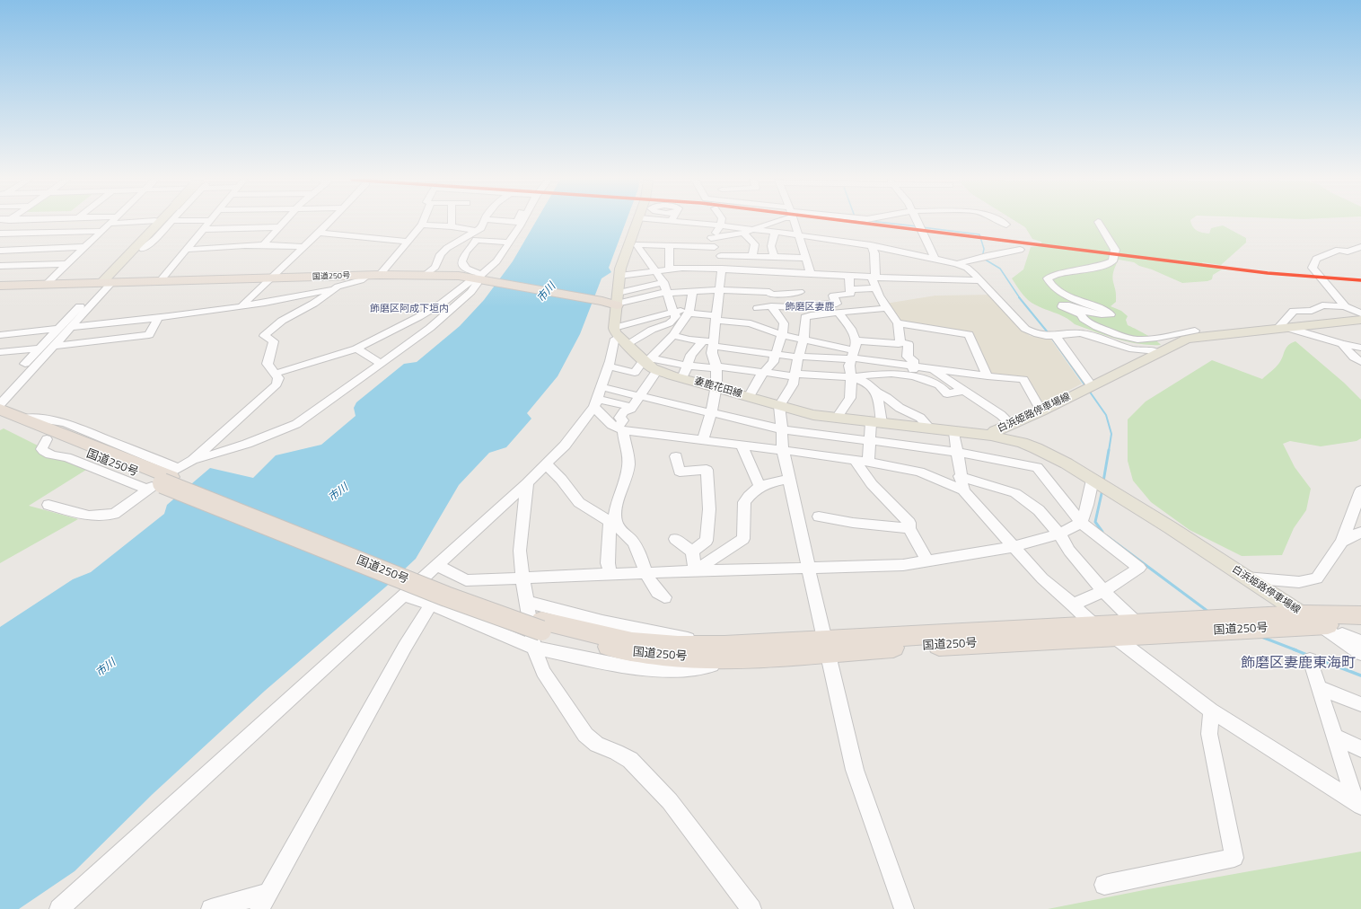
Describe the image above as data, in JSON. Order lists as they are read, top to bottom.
{
  "streets": {
    "highway": ["国道250号"],
    "main road": ["妻鹿花田線", "白浜姫路停車場線"]
  },
  "crossings": [
    ["国道250号", "白浜姫路停車場線"],
    ["妻鹿花田線", "白浜姫路停車場線"]
  ],
  "districts": ["飾磨区妻鹿", "飾磨区阿成下垣内", "飾磨区妻鹿東海町"],
  "water": ["市川"]
}
